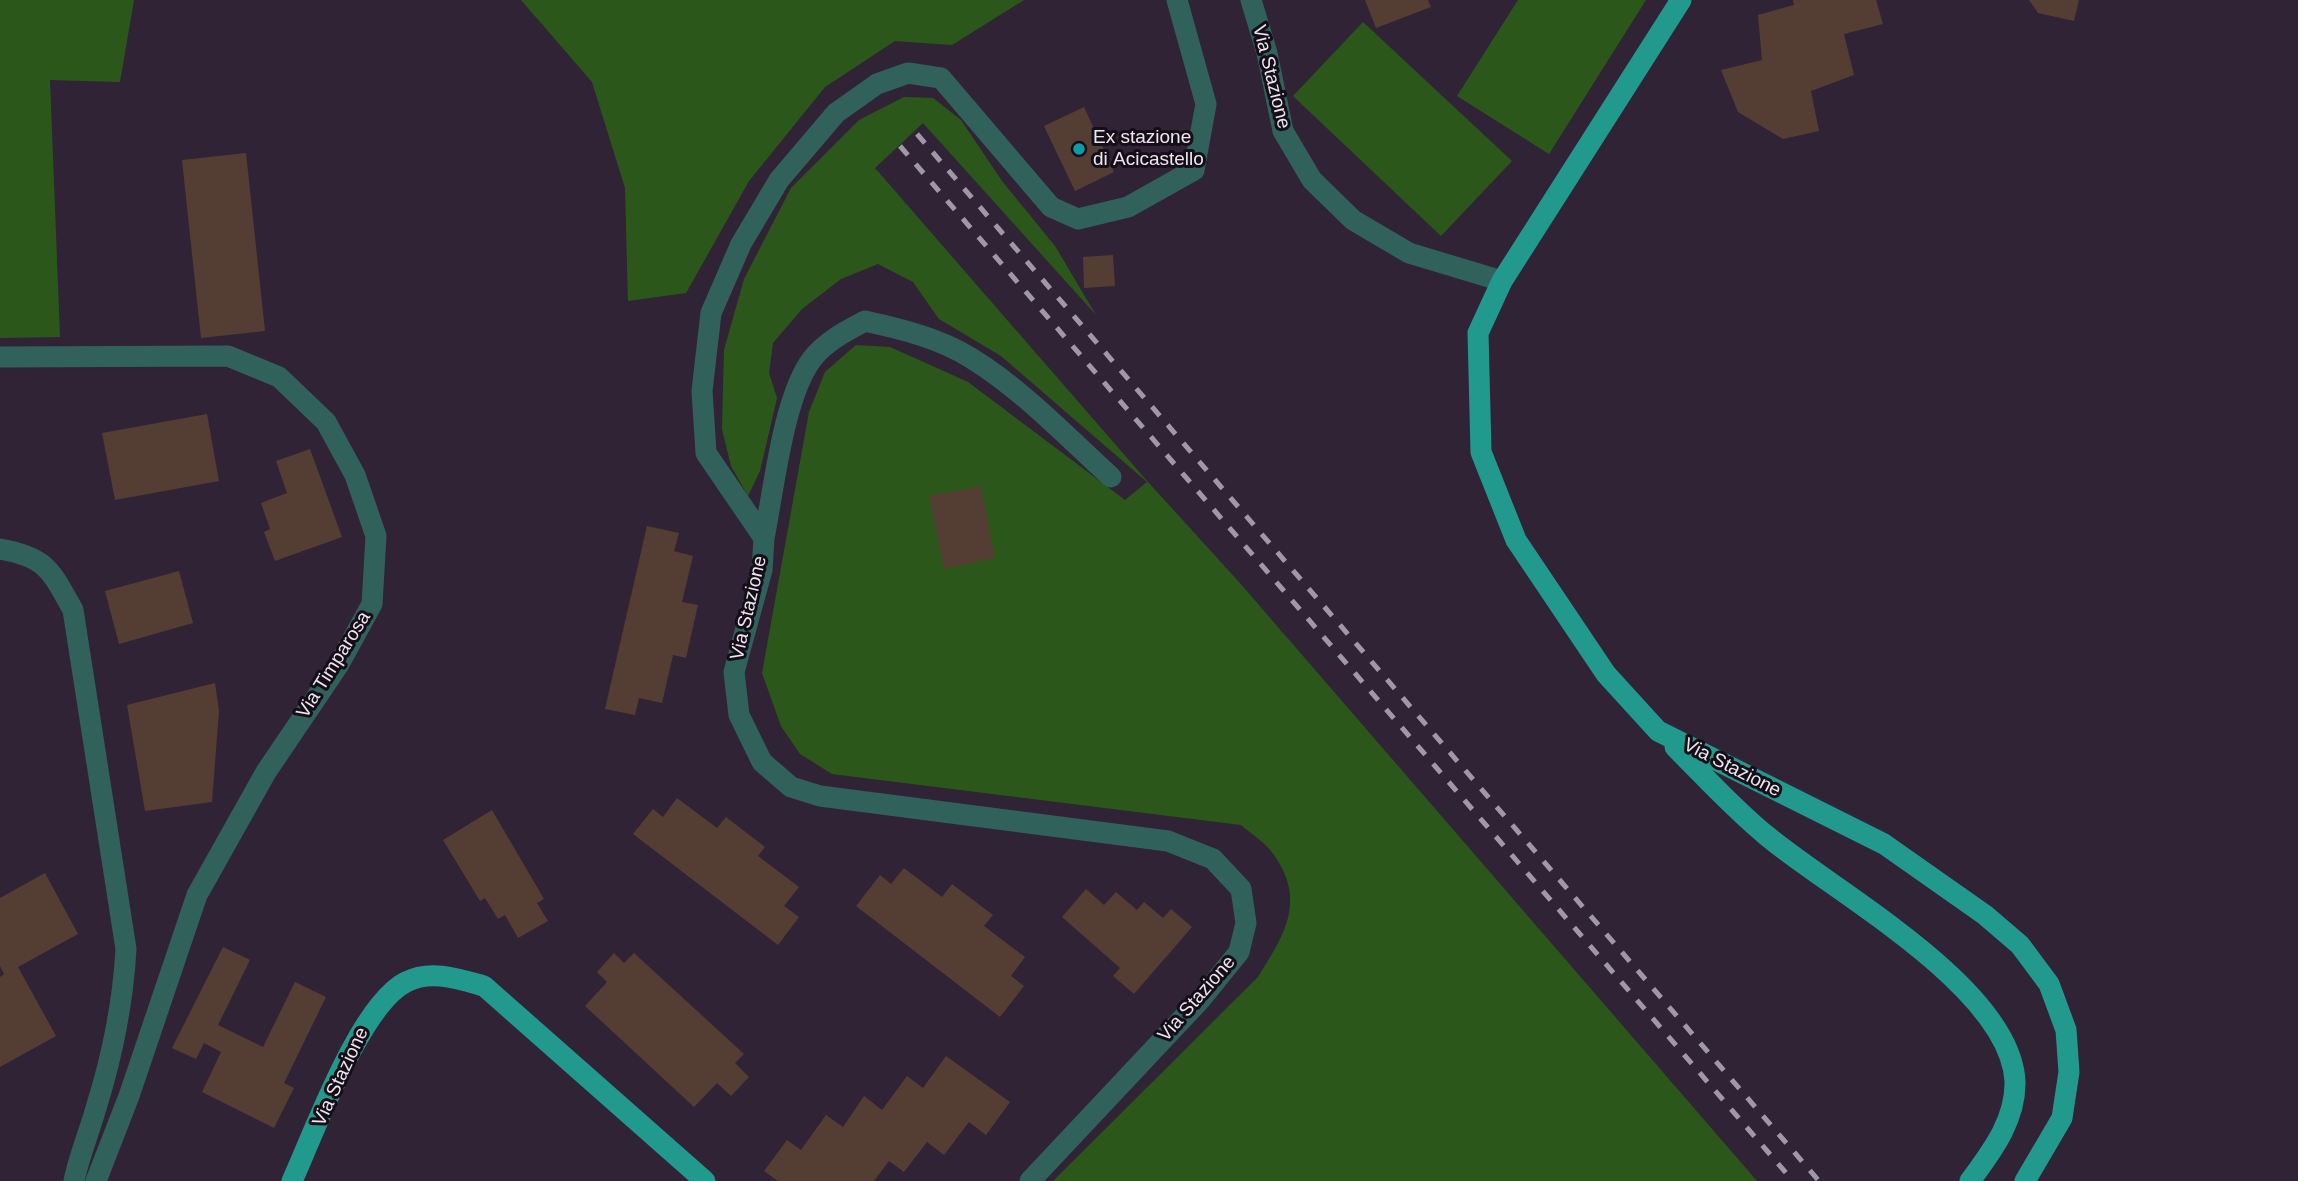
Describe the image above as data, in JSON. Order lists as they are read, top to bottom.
{
  "streets": {
    "main road": ["Via Stazione"],
    "street": ["Via Timparosa"]
  },
  "places": ["Ex stazione di Acicastello"]
}
